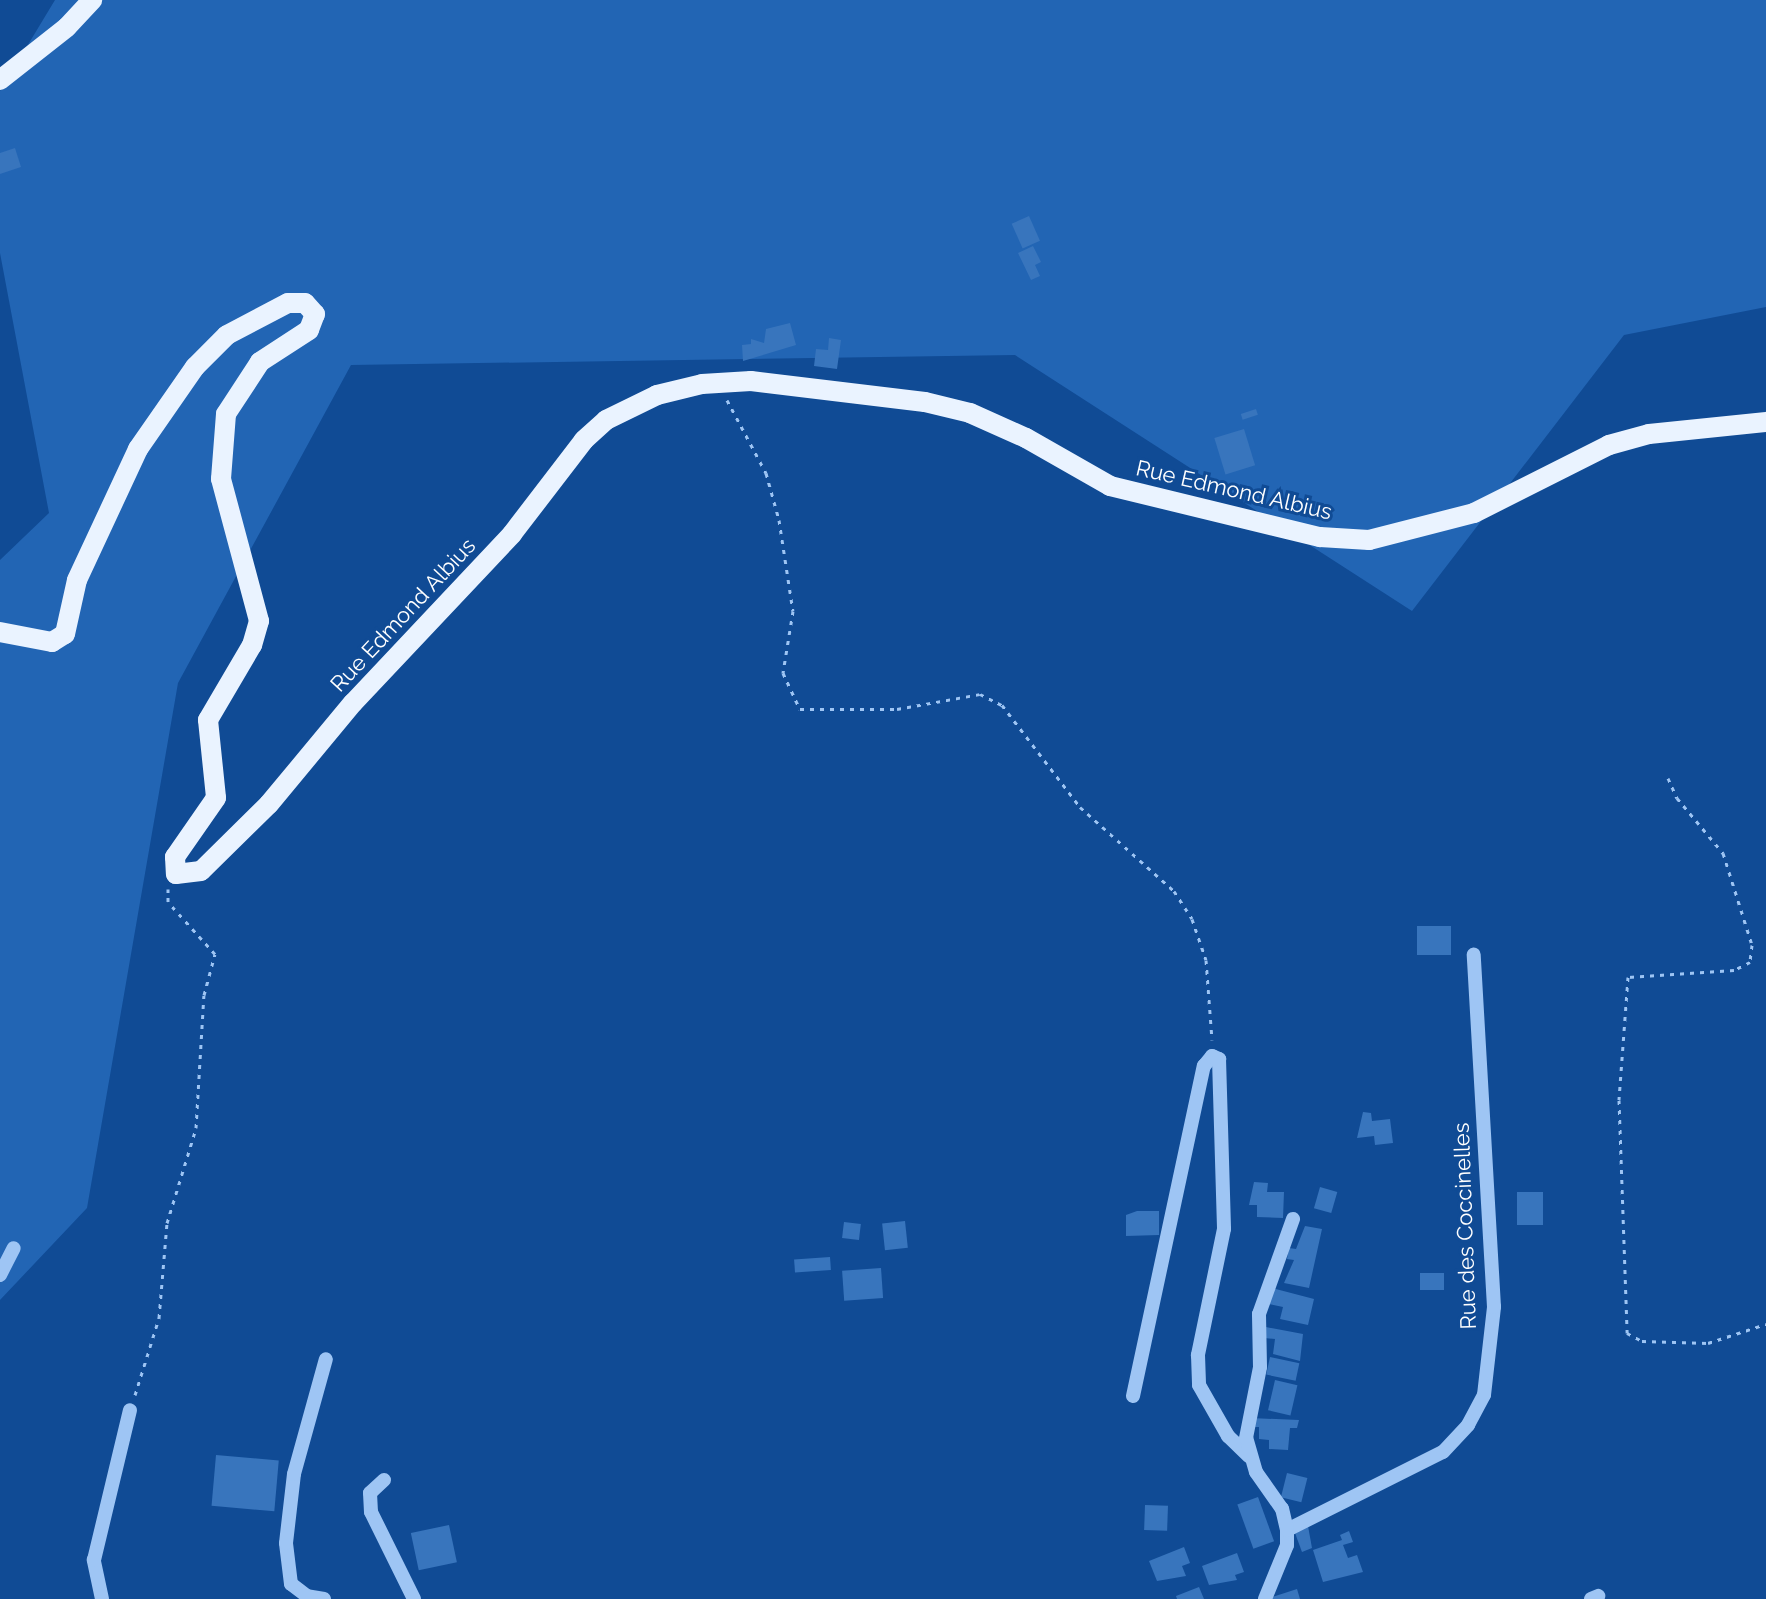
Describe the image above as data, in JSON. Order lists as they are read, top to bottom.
{
  "streets": {
    "main road": ["Rue Edmond Albius"],
    "street": ["Rue des Coccinelles"]
  }
}
